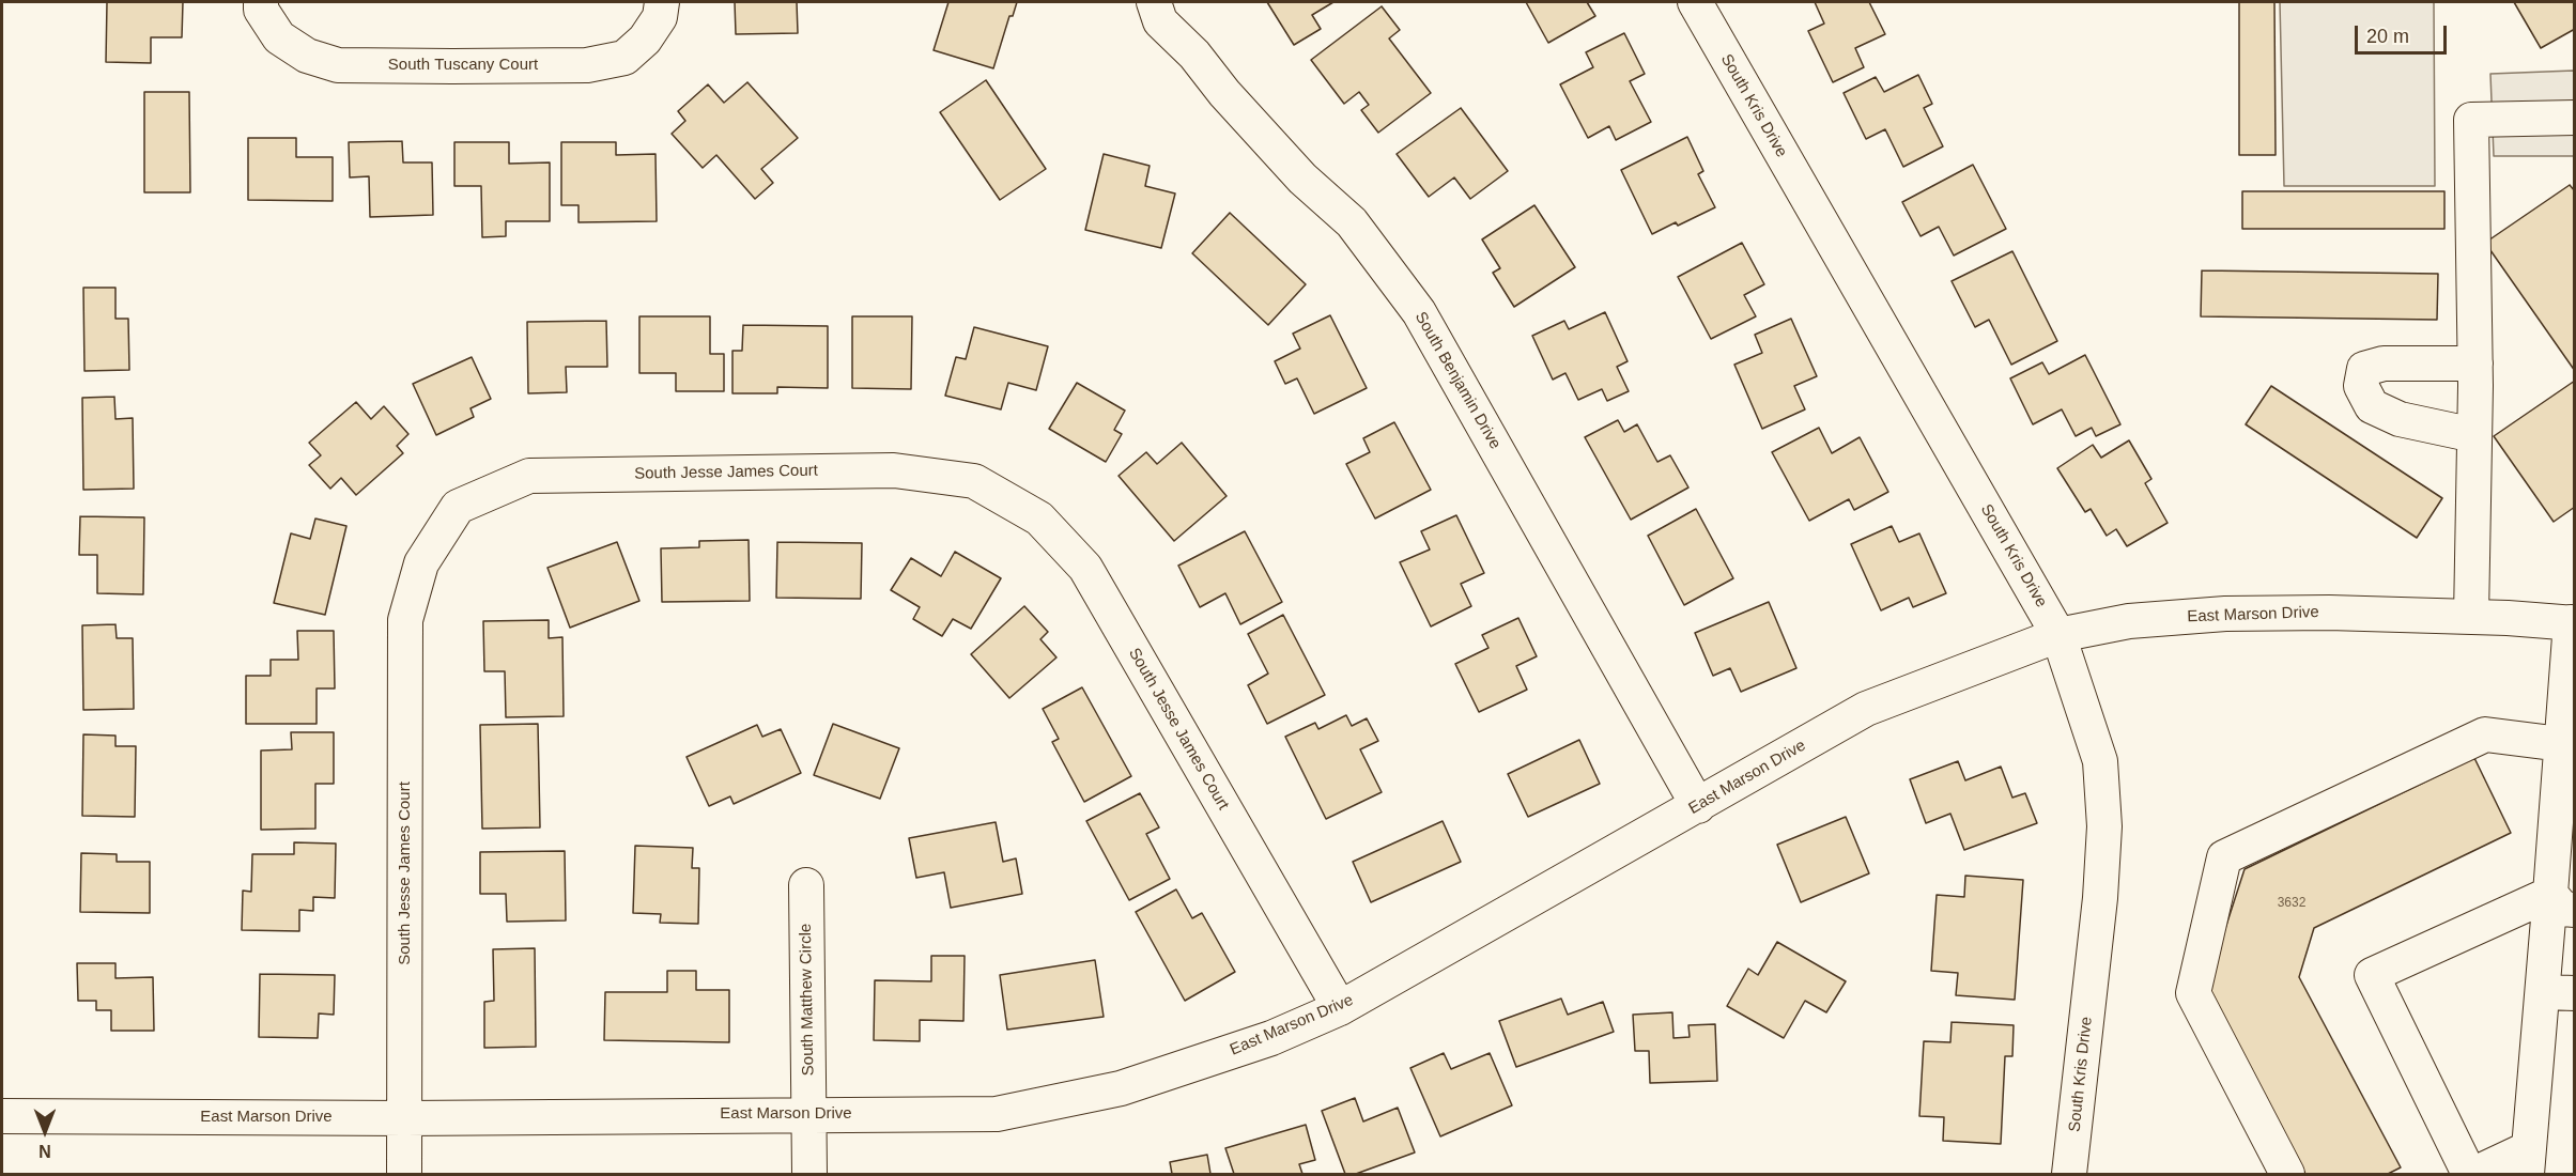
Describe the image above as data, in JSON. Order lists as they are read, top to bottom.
{
  "streets": {
    "street": [
      "South Tuscany Court",
      "South Kris Drive",
      "South Benjamin Drive",
      "South Jesse James Court",
      "East Marson Drive",
      "South Matthew Circle"
    ]
  },
  "crossings": [
    ["South Kris Drive", "East Marson Drive"],
    ["South Benjamin Drive", "East Marson Drive"],
    ["South Jesse James Court", "East Marson Drive"],
    ["East Marson Drive", "South Matthew Circle"]
  ],
  "house_numbers": ["3632"],
  "scale_bar": "20 m",
  "north": "bottom"
}
